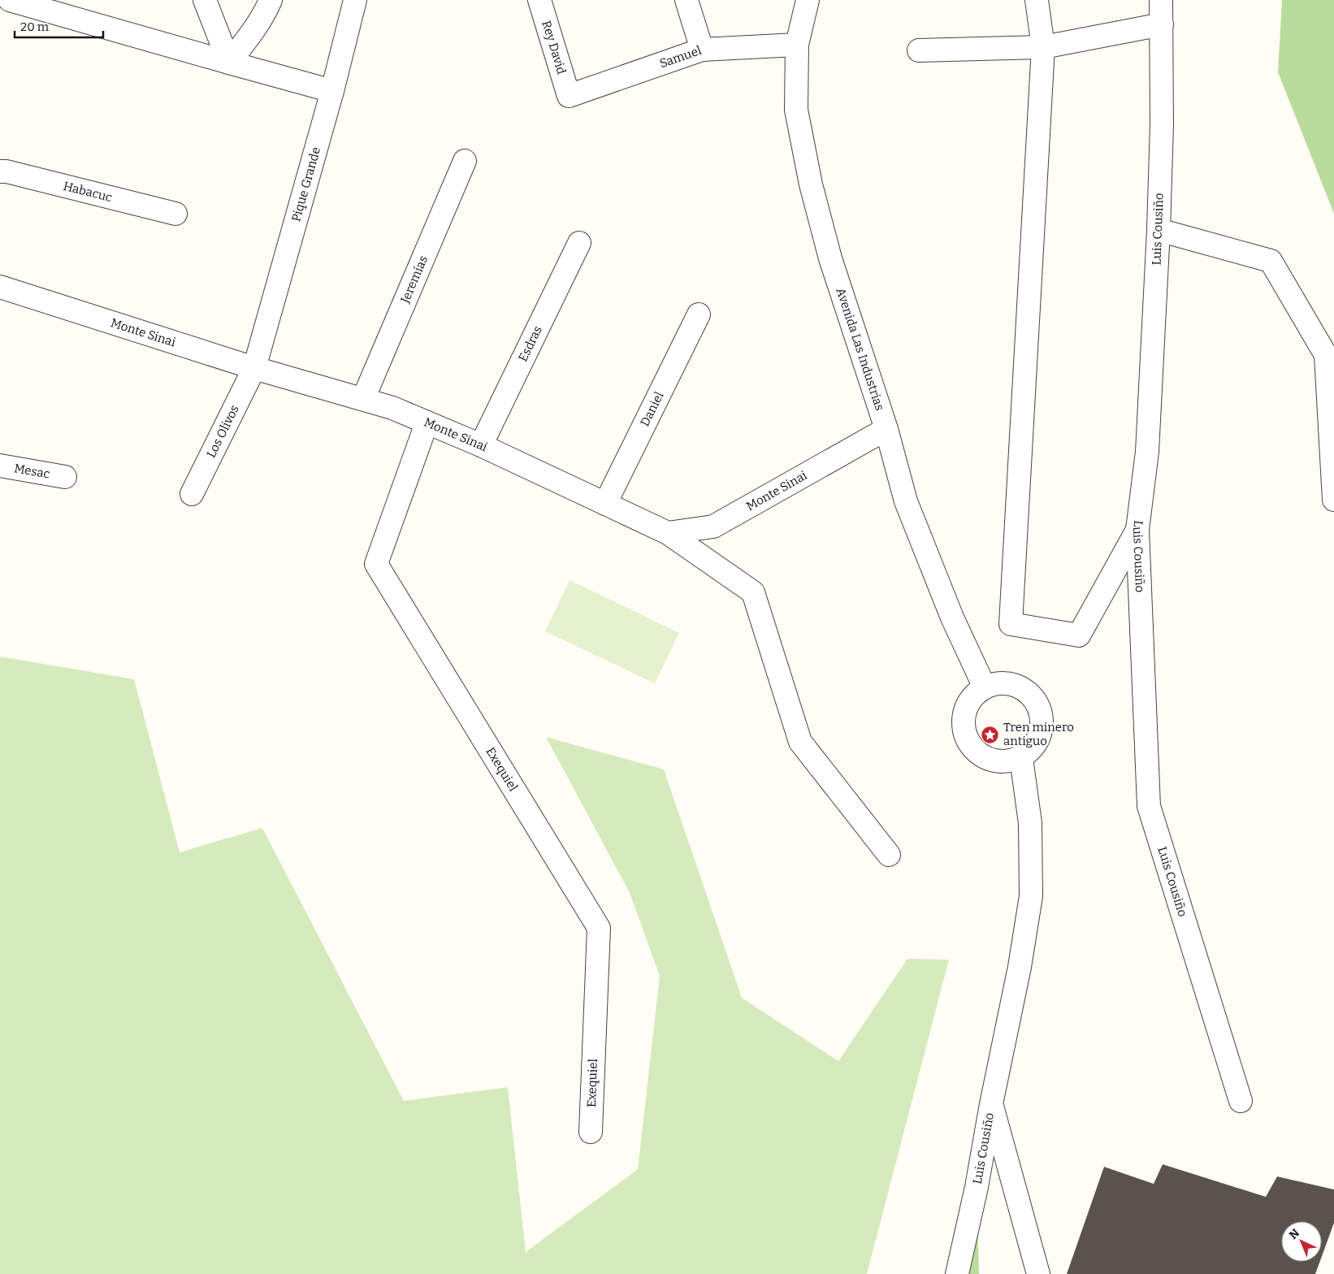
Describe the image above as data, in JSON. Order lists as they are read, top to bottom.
{
  "streets": {
    "street": [
      "Rey David",
      "Samuel",
      "Pique Grande",
      "Habacuc",
      "Luis Cousiño",
      "Jeremías",
      "Monte Sinai",
      "Esdras",
      "Avenida Las Industrias",
      "Daniel",
      "Los Olivos",
      "Mesac",
      "Exequiel"
    ]
  },
  "crossings": [
    ["Rey David", "Samuel"],
    ["Samuel", "Avenida Las Industrias"],
    ["Pique Grande", "Monte Sinai"],
    ["Pique Grande", "Los Olivos"],
    ["Luis Cousiño", "Avenida Las Industrias"],
    ["Jeremías", "Monte Sinai"],
    ["Monte Sinai", "Esdras"],
    ["Monte Sinai", "Avenida Las Industrias"],
    ["Monte Sinai", "Daniel"],
    ["Monte Sinai", "Los Olivos"],
    ["Monte Sinai", "Exequiel"]
  ],
  "places": {
    "place": ["Tren minero antiguo"]
  },
  "scale_bar": "20 m",
  "north": "top left"
}
